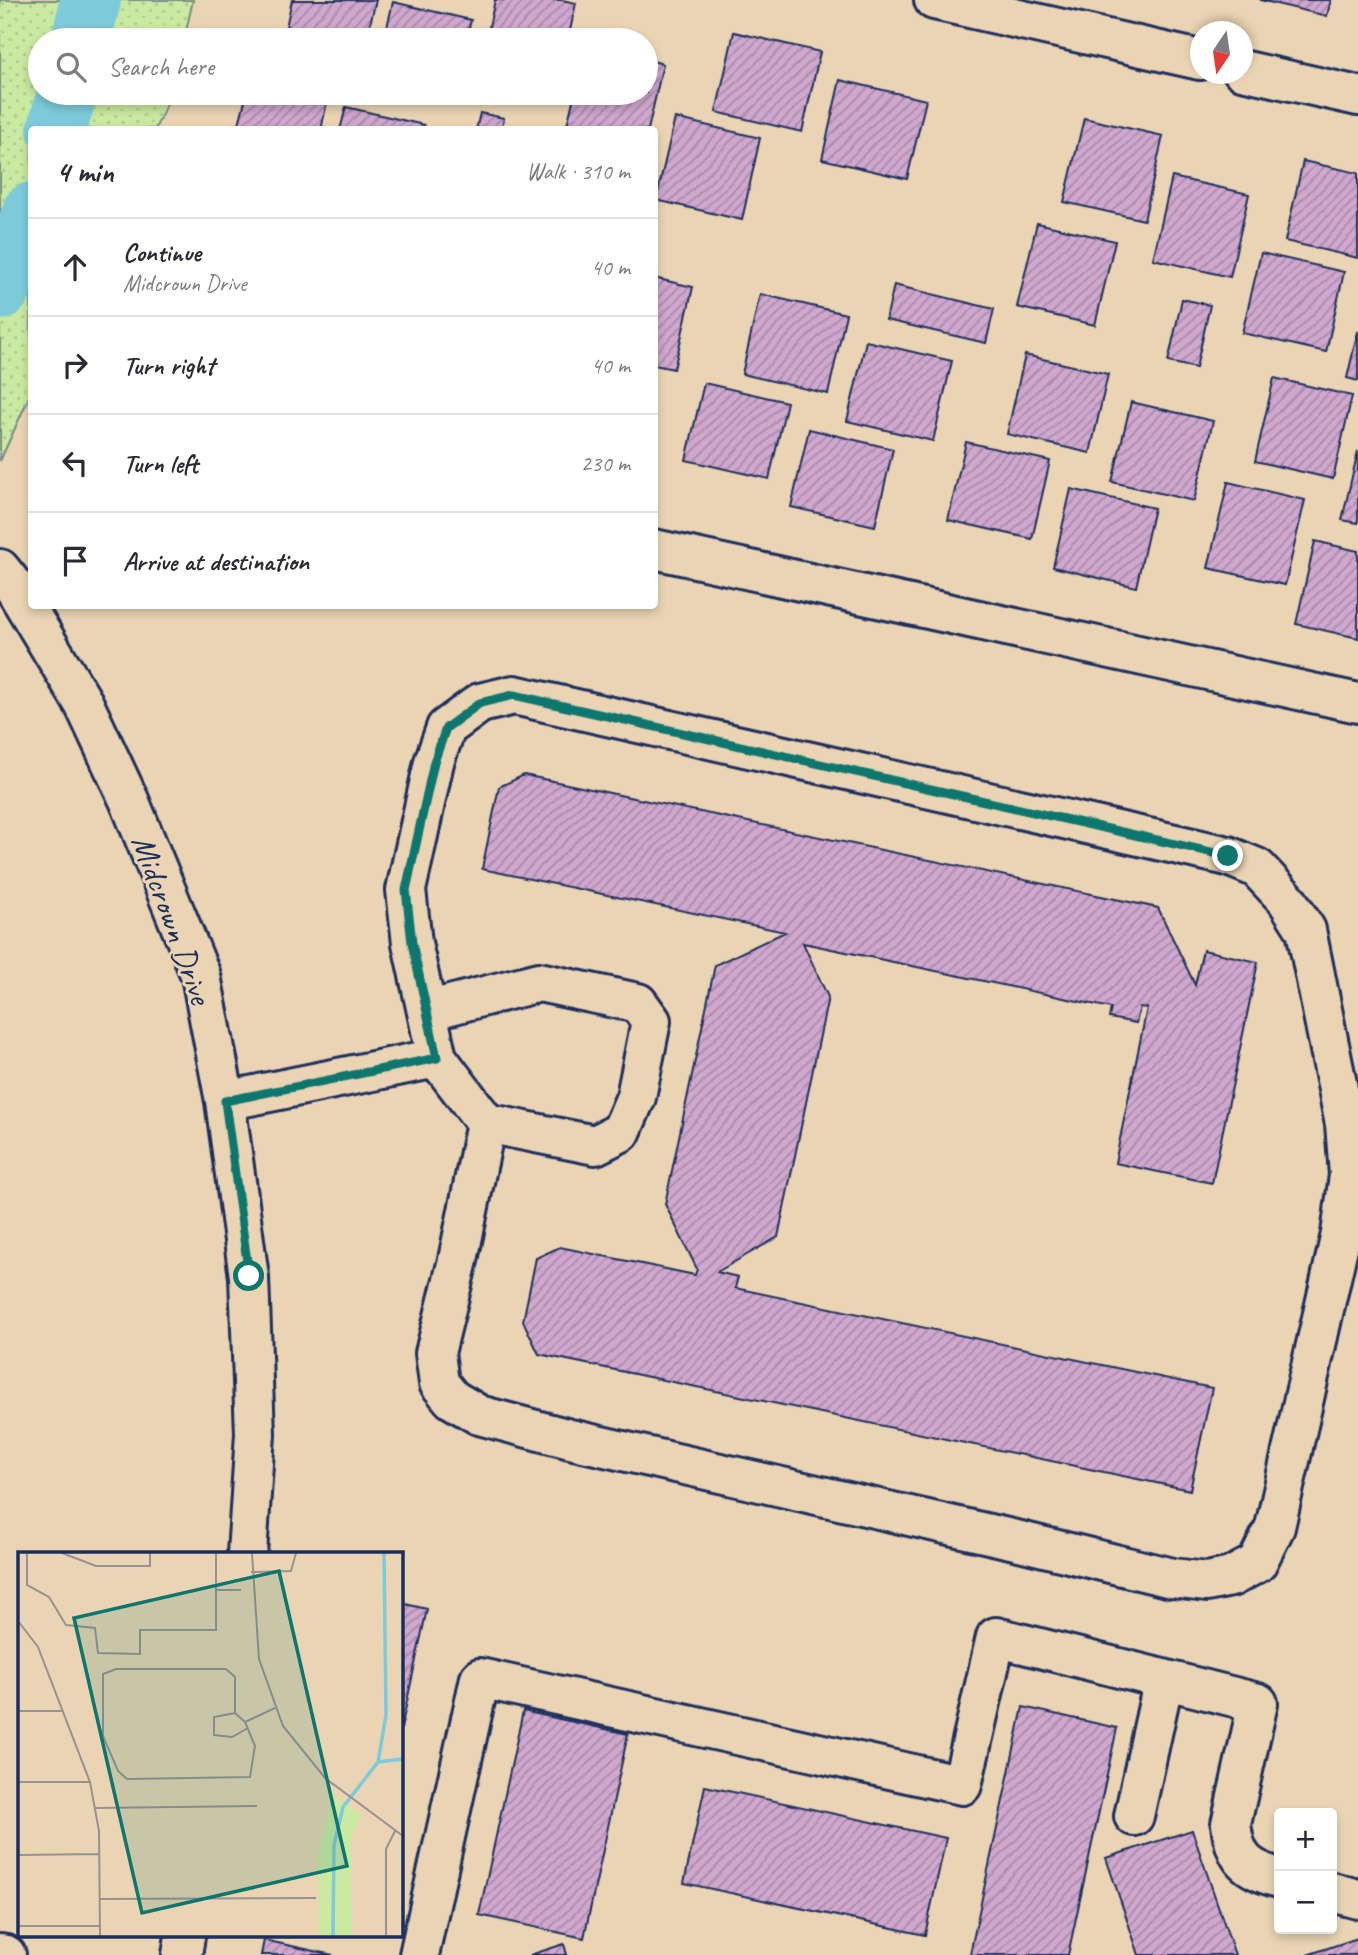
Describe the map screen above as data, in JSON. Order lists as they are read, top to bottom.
{
  "streets": {
    "street": ["Midcrown Drive"]
  },
  "north": "bottom",
  "page": {
    "search": "Search here",
    "heading": ["4 min", "Walk · 310 m"],
    "list": [
      ["Continue", "Midcrown Drive", "40 m"],
      ["Turn right", "40 m"],
      ["Turn left", "230 m"],
      "Arrive at destination"
    ],
    "map_buttons": ["+", "−"]
  }
}
